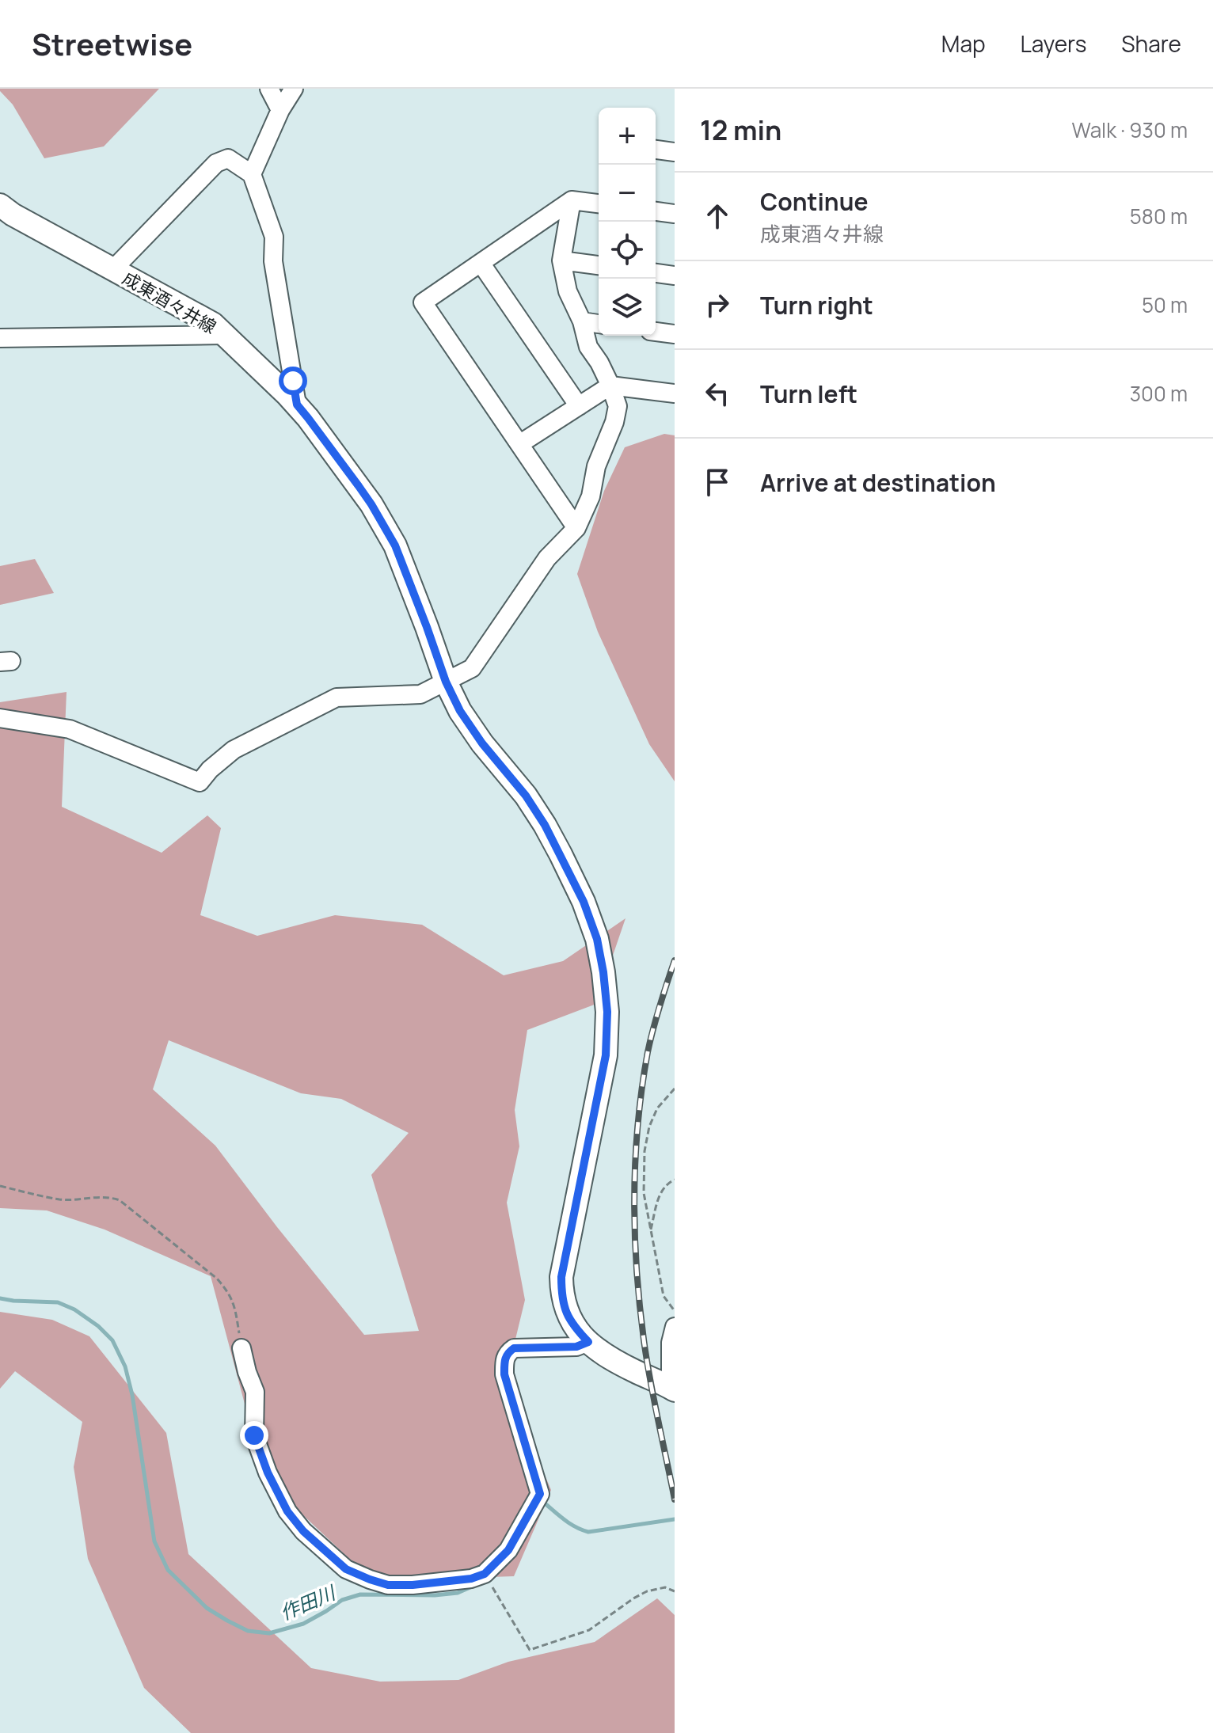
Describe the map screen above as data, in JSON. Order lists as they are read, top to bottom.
{
  "streets": {
    "main road": ["成東酒々井線"]
  },
  "water": ["作田川"],
  "page": {
    "header": "Streetwise",
    "nav": ["Map", "Layers", "Share"],
    "heading": ["12 min", "Walk · 930 m"],
    "map_buttons": ["+", "−"],
    "list": [
      ["Continue", "成東酒々井線", "580 m"],
      ["Turn right", "50 m"],
      ["Turn left", "300 m"],
      "Arrive at destination"
    ]
  }
}
